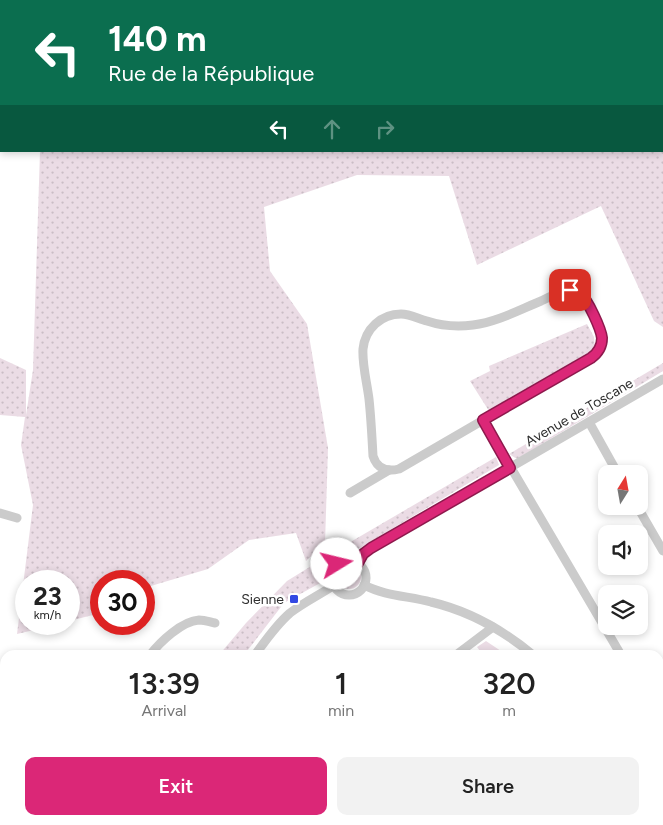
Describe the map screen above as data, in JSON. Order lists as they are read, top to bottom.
{
  "streets": {
    "street": ["Avenue de Toscane"]
  },
  "places": {
    "transit": ["Sienne"]
  },
  "north": "top",
  "page": {
    "turn": ["140 m", "Rue de la République"],
    "speed": "23 km/h",
    "limit": "30",
    "eta": [
      "13:39",
      "Arrival",
      "1",
      "min",
      "320",
      "m"
    ],
    "buttons": ["Exit", "Share"]
  }
}
